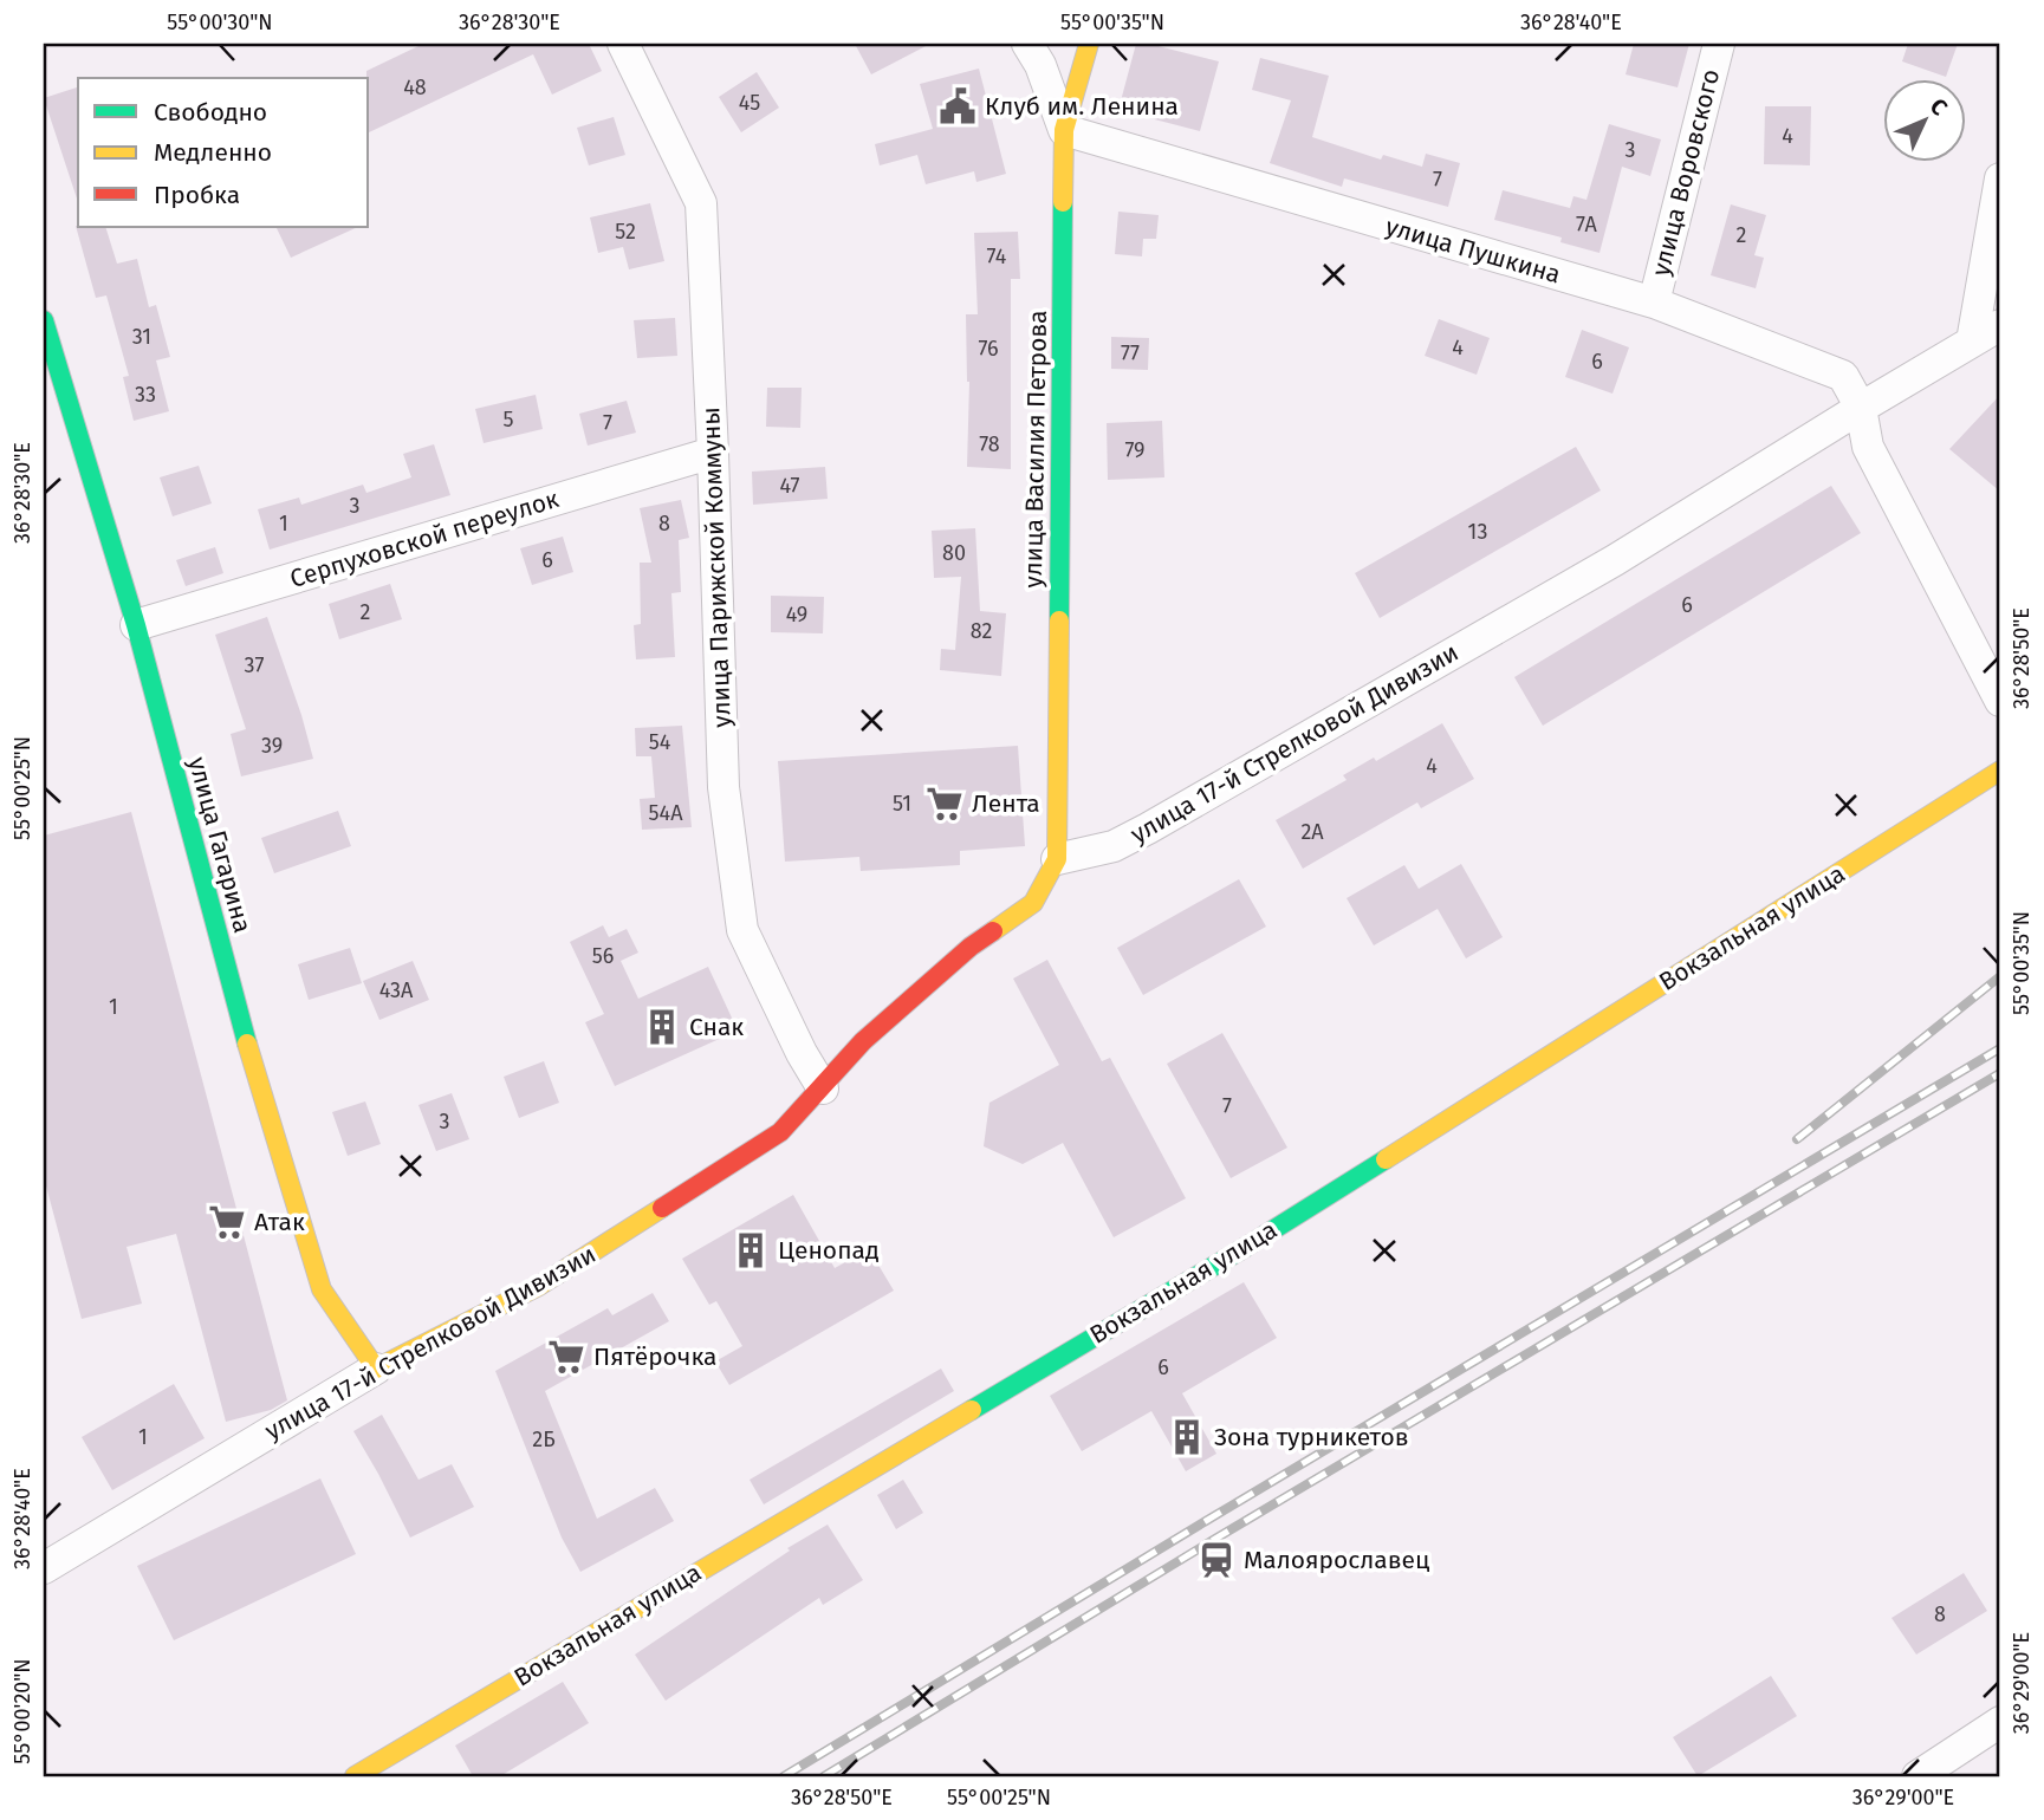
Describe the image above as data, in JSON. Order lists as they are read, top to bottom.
{
  "streets": {
    "main road": [
      "улица Василия Петрова",
      "улица 17-й Стрелковой Дивизии",
      "улица Гагарина",
      "Вокзальная улица"
    ],
    "street": [
      "улица Воровского",
      "улица Пушкина",
      "Серпуховской переулок",
      "улица Парижской Коммуны"
    ]
  },
  "crossings": [
    ["улица Воровского", "улица Пушкина"],
    ["улица Пушкина", "улица Василия Петрова"],
    ["улица Пушкина", "улица 17-й Стрелковой Дивизии"],
    ["улица Василия Петрова", "улица 17-й Стрелковой Дивизии"],
    ["Серпуховской переулок", "улица Парижской Коммуны"],
    ["Серпуховской переулок", "улица Гагарина"],
    ["улица Парижской Коммуны", "улица 17-й Стрелковой Дивизии"],
    ["улица 17-й Стрелковой Дивизии", "улица Гагарина"]
  ],
  "places": {
    "public building": ["Клуб им. Ленина"],
    "supermarket": ["Лента", "Атак", "Пятёрочка"],
    "building": ["Снак", "Ценопад", "Зона турникетов"],
    "station": ["Малоярославец"]
  },
  "house_numbers": [
    "48",
    "45",
    "4",
    "3",
    "7",
    "7А",
    "52",
    "2",
    "74",
    "31",
    "4",
    "76",
    "77",
    "6",
    "33",
    "5",
    "7",
    "78",
    "79",
    "47",
    "3",
    "1",
    "8",
    "13",
    "80",
    "6",
    "6",
    "2",
    "49",
    "82",
    "37",
    "54",
    "39",
    "4",
    "51",
    "54А",
    "2А",
    "56",
    "43А",
    "1",
    "7",
    "3",
    "6",
    "1",
    "2Б",
    "8"
  ],
  "legend": ["Свободно", "Медленно", "Пробка"],
  "north": "top right",
  "coordinates": [
    "55°00'30\"N",
    "36°28'30\"E",
    "55°00'35\"N",
    "36°28'40\"E",
    "36°28'50\"E",
    "55°00'25\"N",
    "36°29'00\"E",
    "55°00'20\"N"
  ]
}
